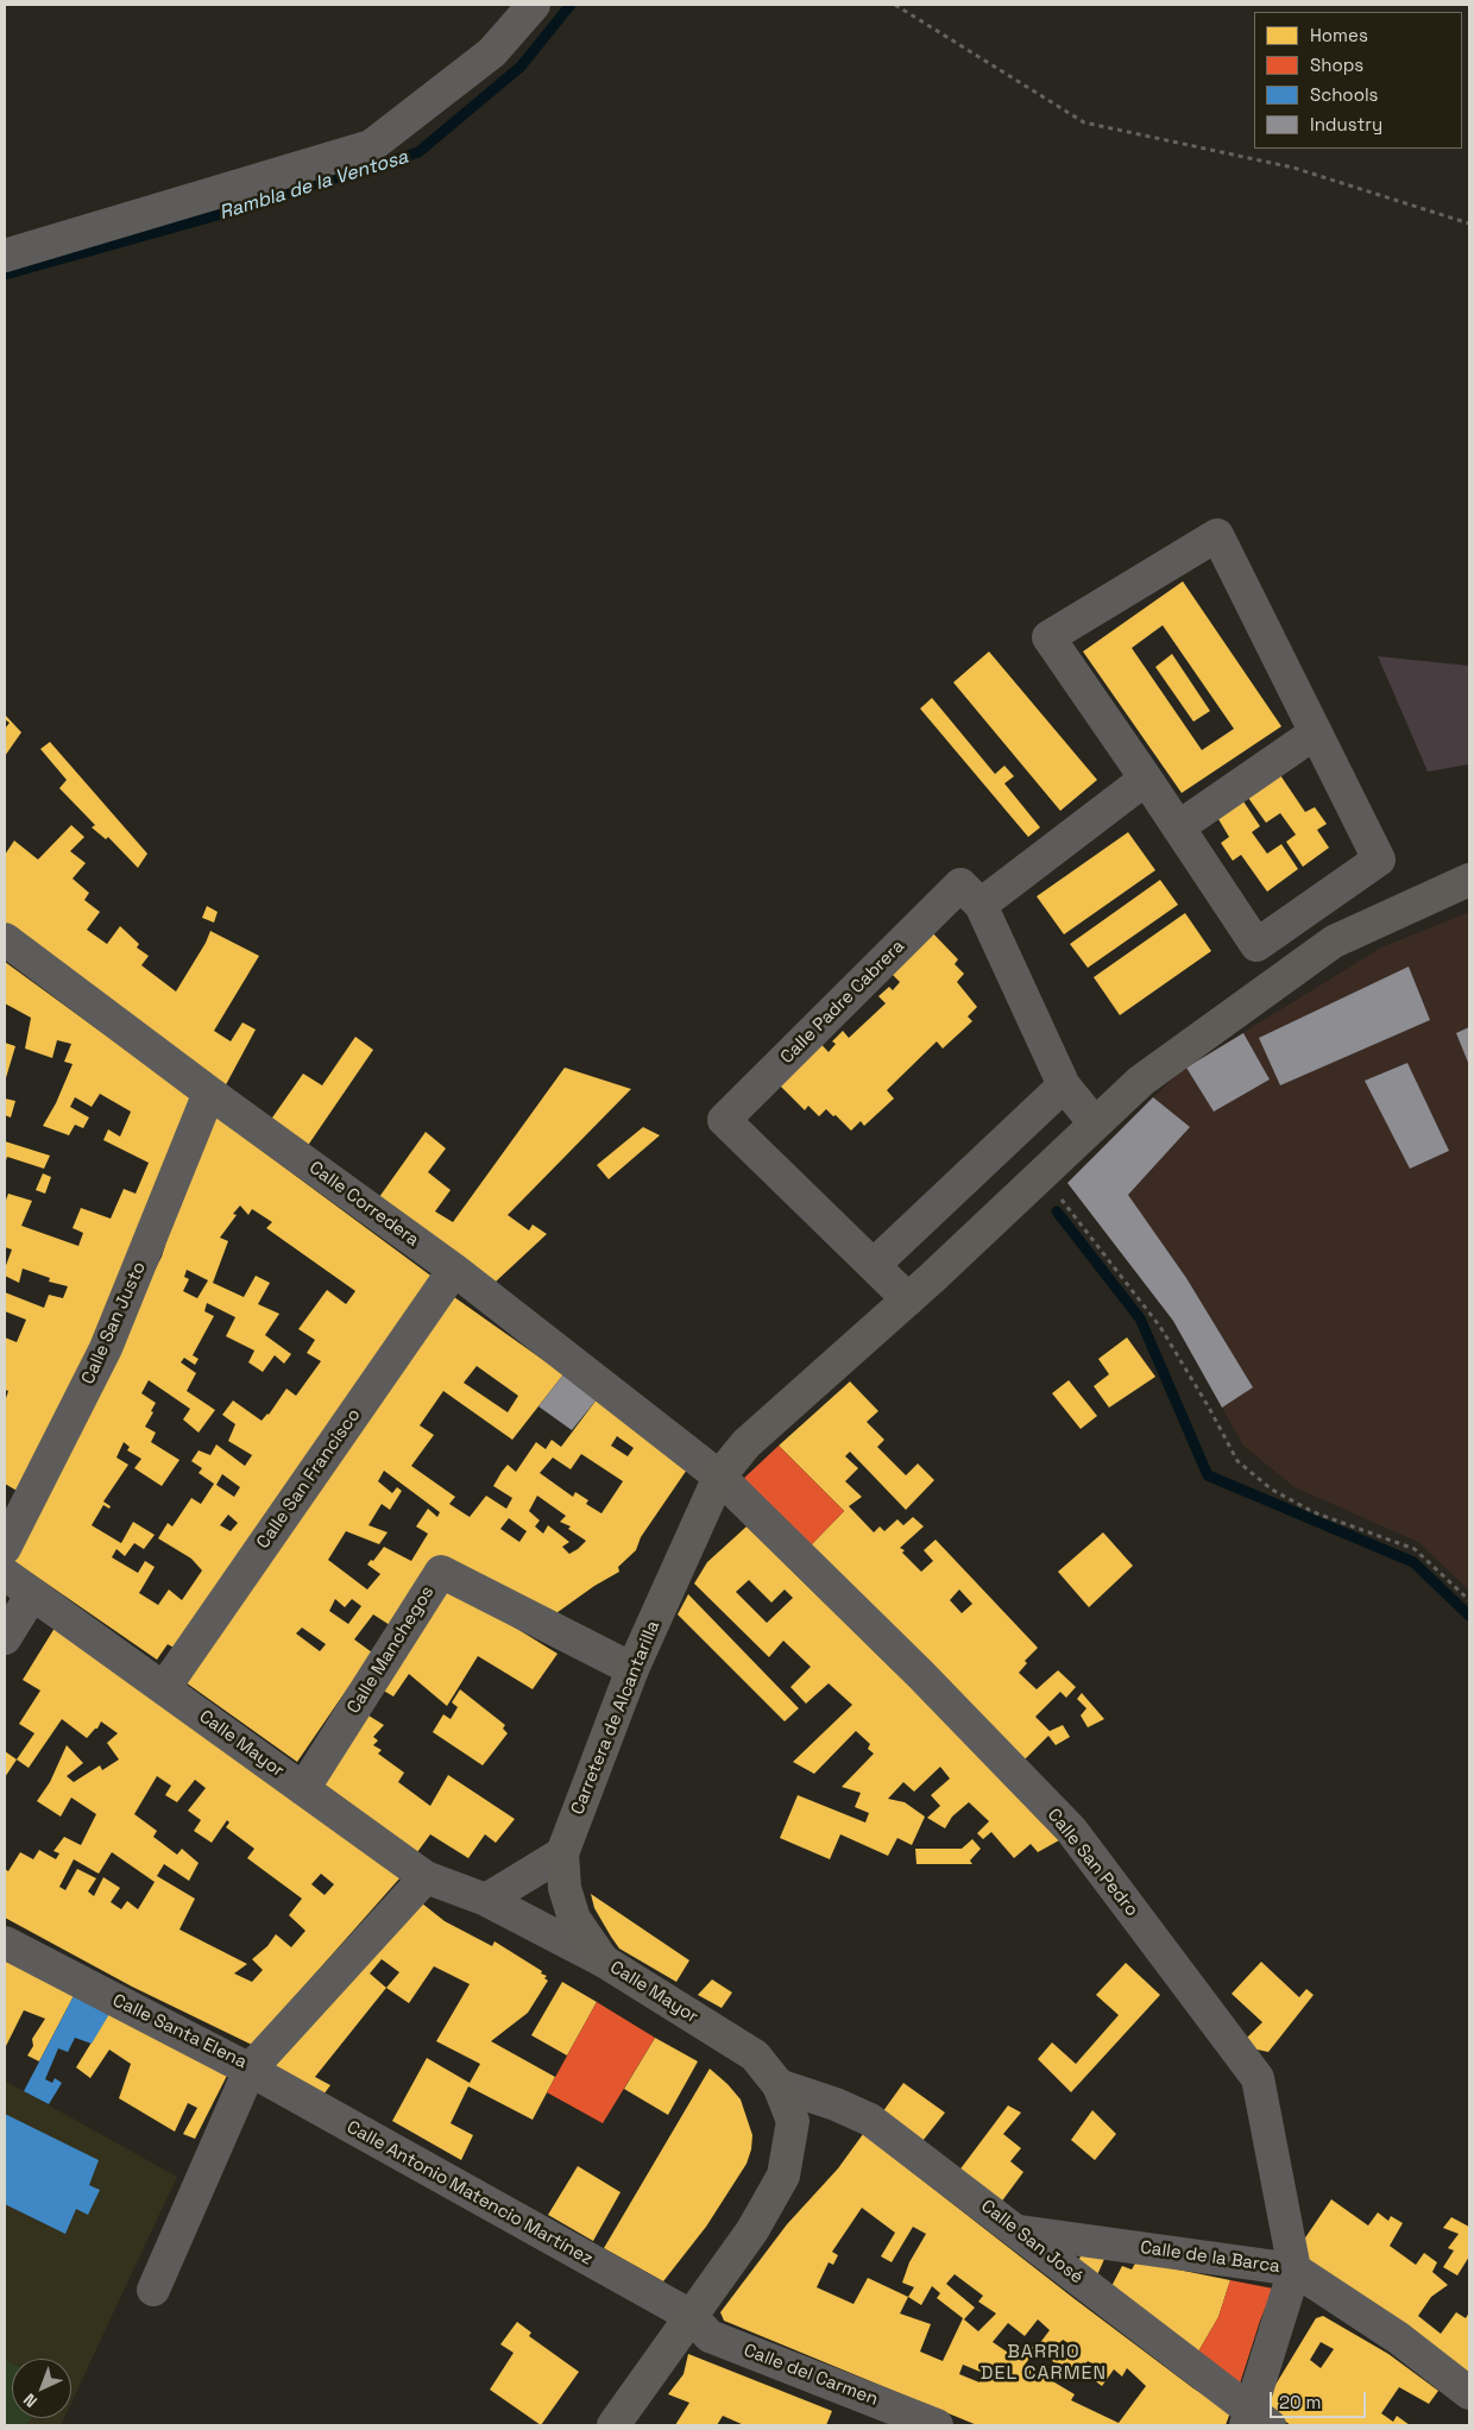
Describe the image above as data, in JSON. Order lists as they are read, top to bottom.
{
  "streets": {
    "main road": ["Carretera de Alcantarilla", "Calle Mayor"],
    "street": [
      "Calle Padre Cabrera",
      "Calle Corredera",
      "Calle San Justo",
      "Calle San Francisco",
      "Calle Manchegos",
      "Calle San Pedro",
      "Calle Santa Elena",
      "Calle Antonio Matencio Martínez",
      "Calle San José",
      "Calle de la Barca",
      "Calle del Carmen"
    ]
  },
  "crossings": [
    ["Calle Corredera", "Calle San Justo"],
    ["Calle Corredera", "Calle San Francisco"],
    ["Calle Corredera", "Carretera de Alcantarilla"],
    ["Calle Corredera", "Calle San Pedro"],
    ["Calle San Francisco", "Calle Mayor"],
    ["Calle Manchegos", "Carretera de Alcantarilla"],
    ["Calle Manchegos", "Calle Mayor"],
    ["Carretera de Alcantarilla", "Calle Mayor"],
    ["Carretera de Alcantarilla", "Calle San Pedro"],
    ["Calle Mayor", "Calle Santa Elena"],
    ["Calle Mayor", "Calle Antonio Matencio Martínez"],
    ["Calle Mayor", "Calle San José"],
    ["Calle Mayor", "Calle del Carmen"],
    ["Calle San Pedro", "Calle de la Barca"],
    ["Calle Santa Elena", "Calle Antonio Matencio Martínez"],
    ["Calle Antonio Matencio Martínez", "Calle del Carmen"],
    ["Calle San José", "Calle de la Barca"]
  ],
  "districts": ["BARRIO DEL CARMEN"],
  "water": ["Rambla de la Ventosa"],
  "legend": [
    "Homes",
    "Shops",
    "Schools",
    "Industry"
  ],
  "scale_bar": "20 m",
  "north": "bottom left"
}
